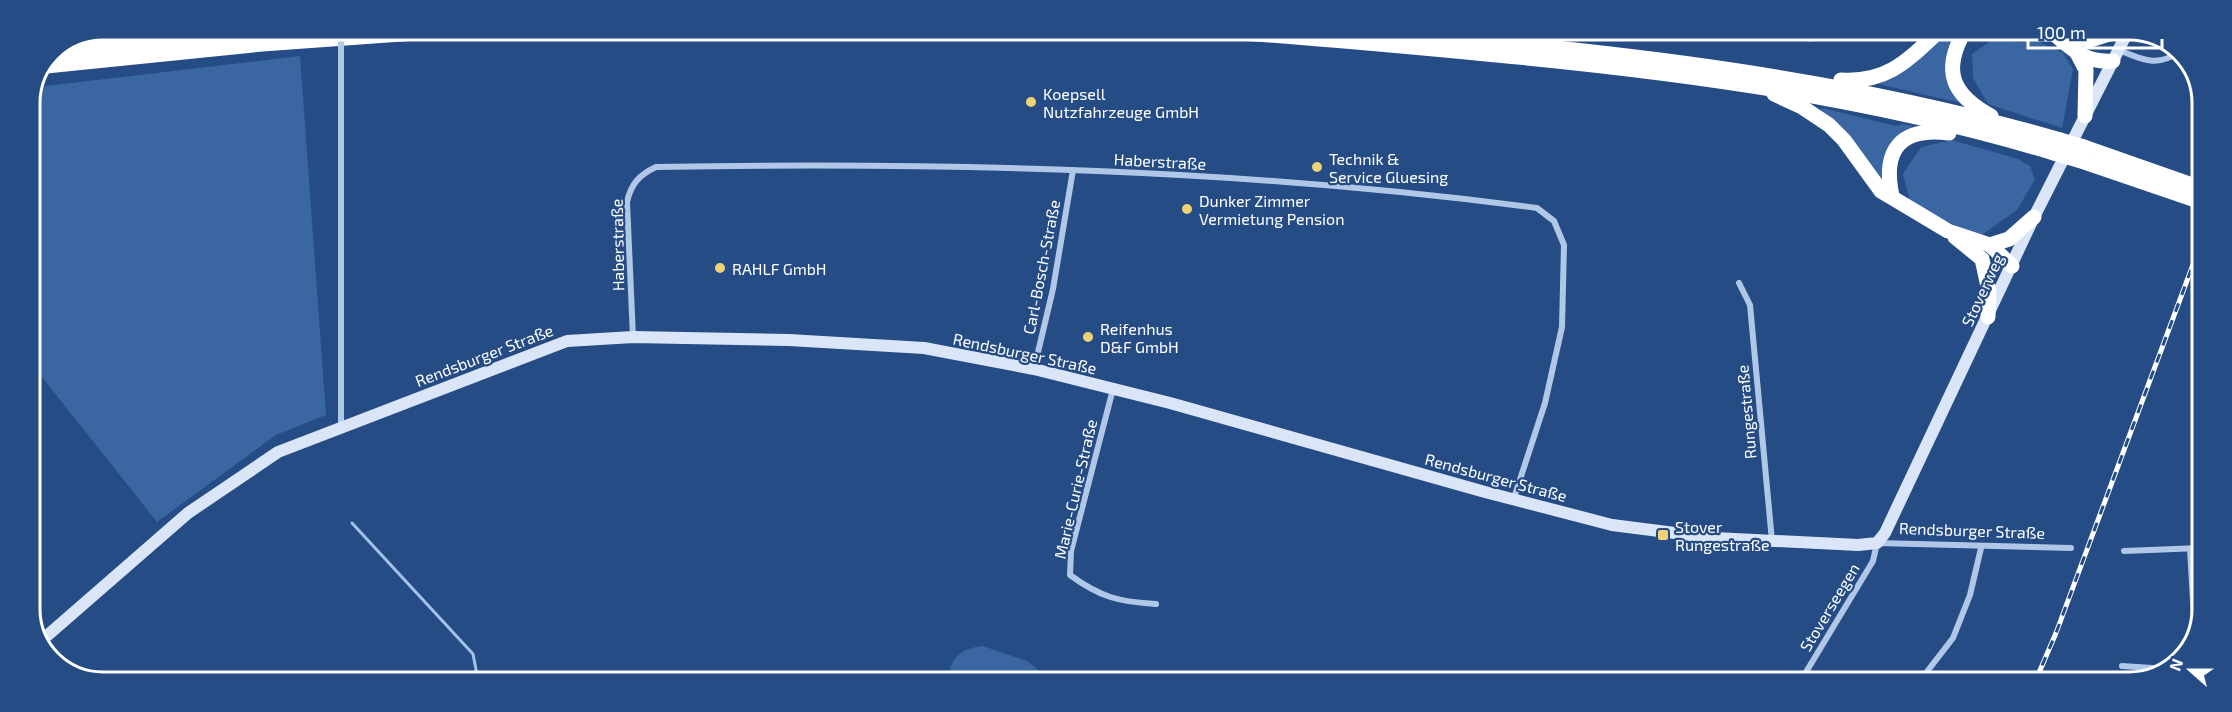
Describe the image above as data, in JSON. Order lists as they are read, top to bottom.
{
  "streets": {
    "street": [
      "Haberstraße",
      "Carl-Bosch-Straße",
      "Stoverweg",
      "Rendsburger Straße",
      "Rungestraße",
      "Marie-Curie-Straße",
      "Stoverseegen"
    ]
  },
  "crossings": [
    ["Haberstraße", "Carl-Bosch-Straße"],
    ["Haberstraße", "Rendsburger Straße"],
    ["Carl-Bosch-Straße", "Rendsburger Straße"],
    ["Stoverweg", "Rendsburger Straße"],
    ["Stoverweg", "Stoverseegen"],
    ["Rendsburger Straße", "Rungestraße"],
    ["Rendsburger Straße", "Marie-Curie-Straße"],
    ["Rendsburger Straße", "Stoverseegen"]
  ],
  "places": {
    "other": [
      "Koepsell Nutzfahrzeuge GmbH",
      "Technik & Service Gluesing",
      "Dunker Zimmer Vermietung Pension",
      "RAHLF GmbH",
      "Reifenhus D&F GmbH"
    ],
    "transit": ["Stover Rungestraße"]
  },
  "scale_bar": "100 m",
  "north": "left"
}
